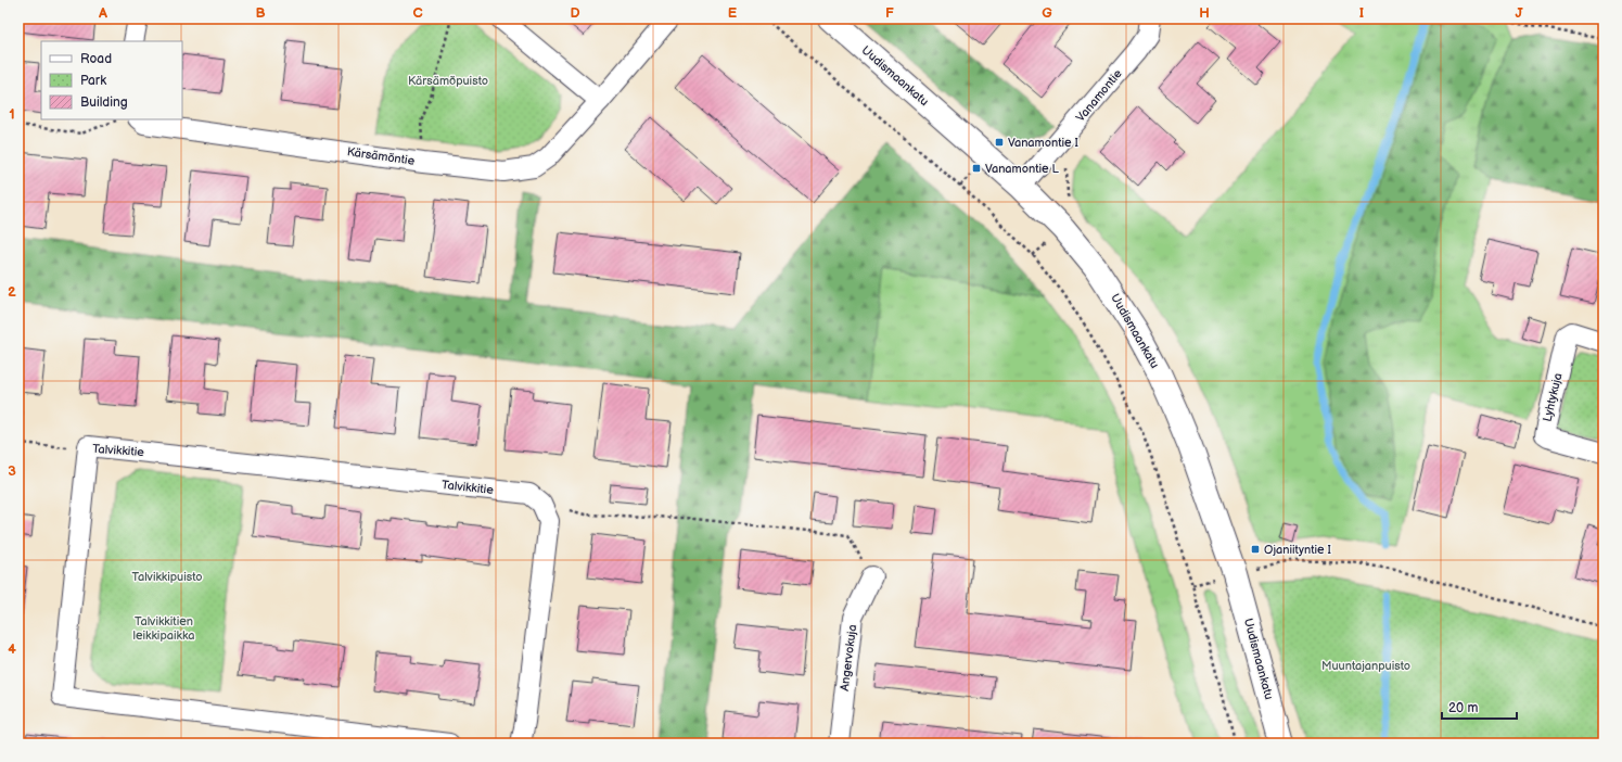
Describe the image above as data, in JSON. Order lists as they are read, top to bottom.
{
  "streets": {
    "street": [
      "Uudismaankatu",
      "Vanamontie",
      "Kärsämöntie",
      "Lyhtykuja",
      "Talvikkitie",
      "Angervokuja"
    ]
  },
  "crossings": [
    ["Uudismaankatu", "Vanamontie"]
  ],
  "parks": [
    "Kärsämöpuisto",
    "Talvikkipuisto",
    "Talvikkitien leikkipaikka",
    "Muuntajanpuisto"
  ],
  "places": {
    "transit": ["Vanamontie I", "Vanamontie L", "Ojaniityntie I"]
  },
  "legend": ["Road", "Park", "Building"],
  "scale_bar": "20 m",
  "grid": {
    "columns": [
      "A",
      "B",
      "C",
      "D",
      "E",
      "F",
      "G",
      "H",
      "I",
      "J"
    ],
    "rows": [
      "1",
      "2",
      "3",
      "4"
    ]
  }
}
